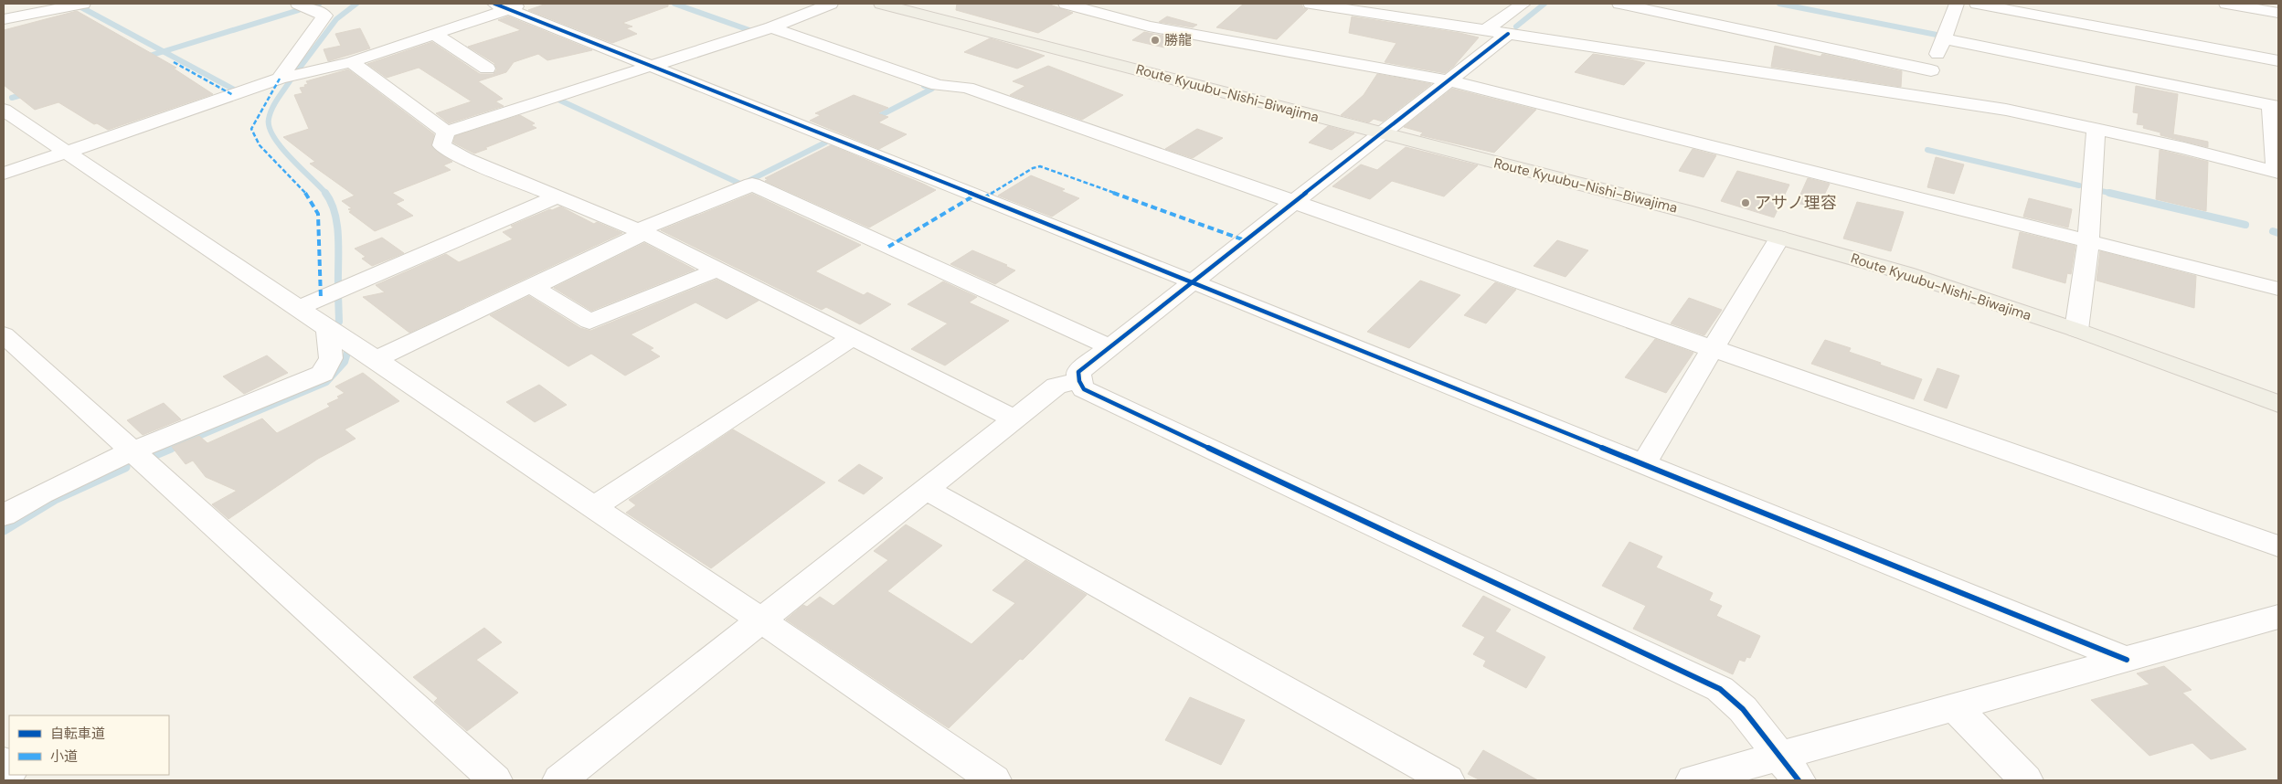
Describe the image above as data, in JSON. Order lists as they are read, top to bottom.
{
  "streets": {
    "main road": ["Route Kyuubu-Nishi-Biwajima"]
  },
  "places": ["勝龍", "アサノ理容"],
  "legend": ["自転車道", "小道"]
}
